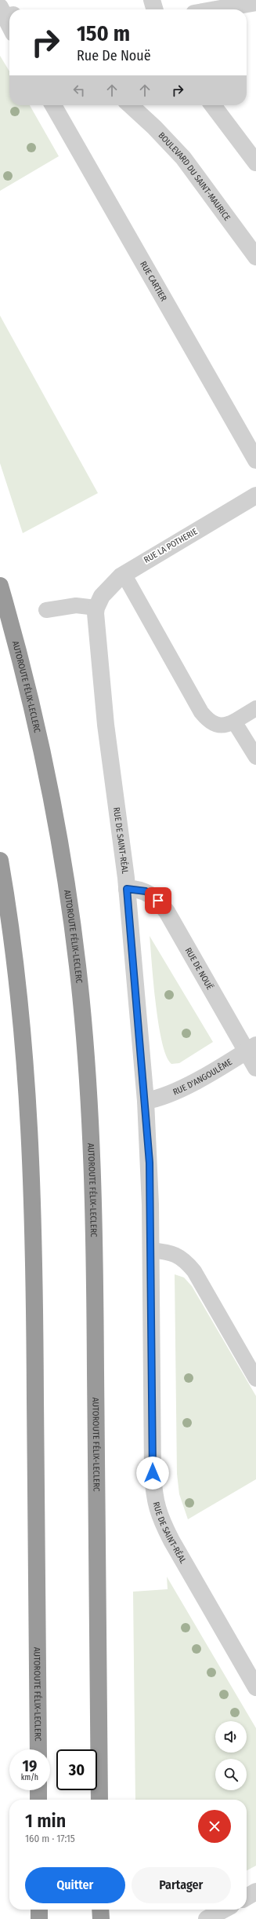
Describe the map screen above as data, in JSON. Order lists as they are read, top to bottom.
{
  "streets": {
    "highway": ["AUTOROUTE FÉLIX-LECLERC"],
    "street": [
      "BOULEVARD DU SAINT-MAURICE",
      "RUE CARTIER",
      "RUE LA POTHERIE",
      "RUE DE SAINT-RÉAL",
      "RUE DE NOUË",
      "RUE D'ANGOULÊME"
    ]
  },
  "crossings": [
    ["RUE LA POTHERIE", "RUE DE SAINT-RÉAL"],
    ["RUE DE SAINT-RÉAL", "RUE DE NOUË"],
    ["RUE DE SAINT-RÉAL", "RUE D'ANGOULÊME"],
    ["RUE DE NOUË", "RUE D'ANGOULÊME"]
  ],
  "page": {
    "turn": ["150 m", "Rue De Nouë"],
    "speed": "19 km/h",
    "limit": "30",
    "heading": ["1 min", "160 m · 17:15"],
    "buttons": ["Quitter", "Partager"]
  }
}
